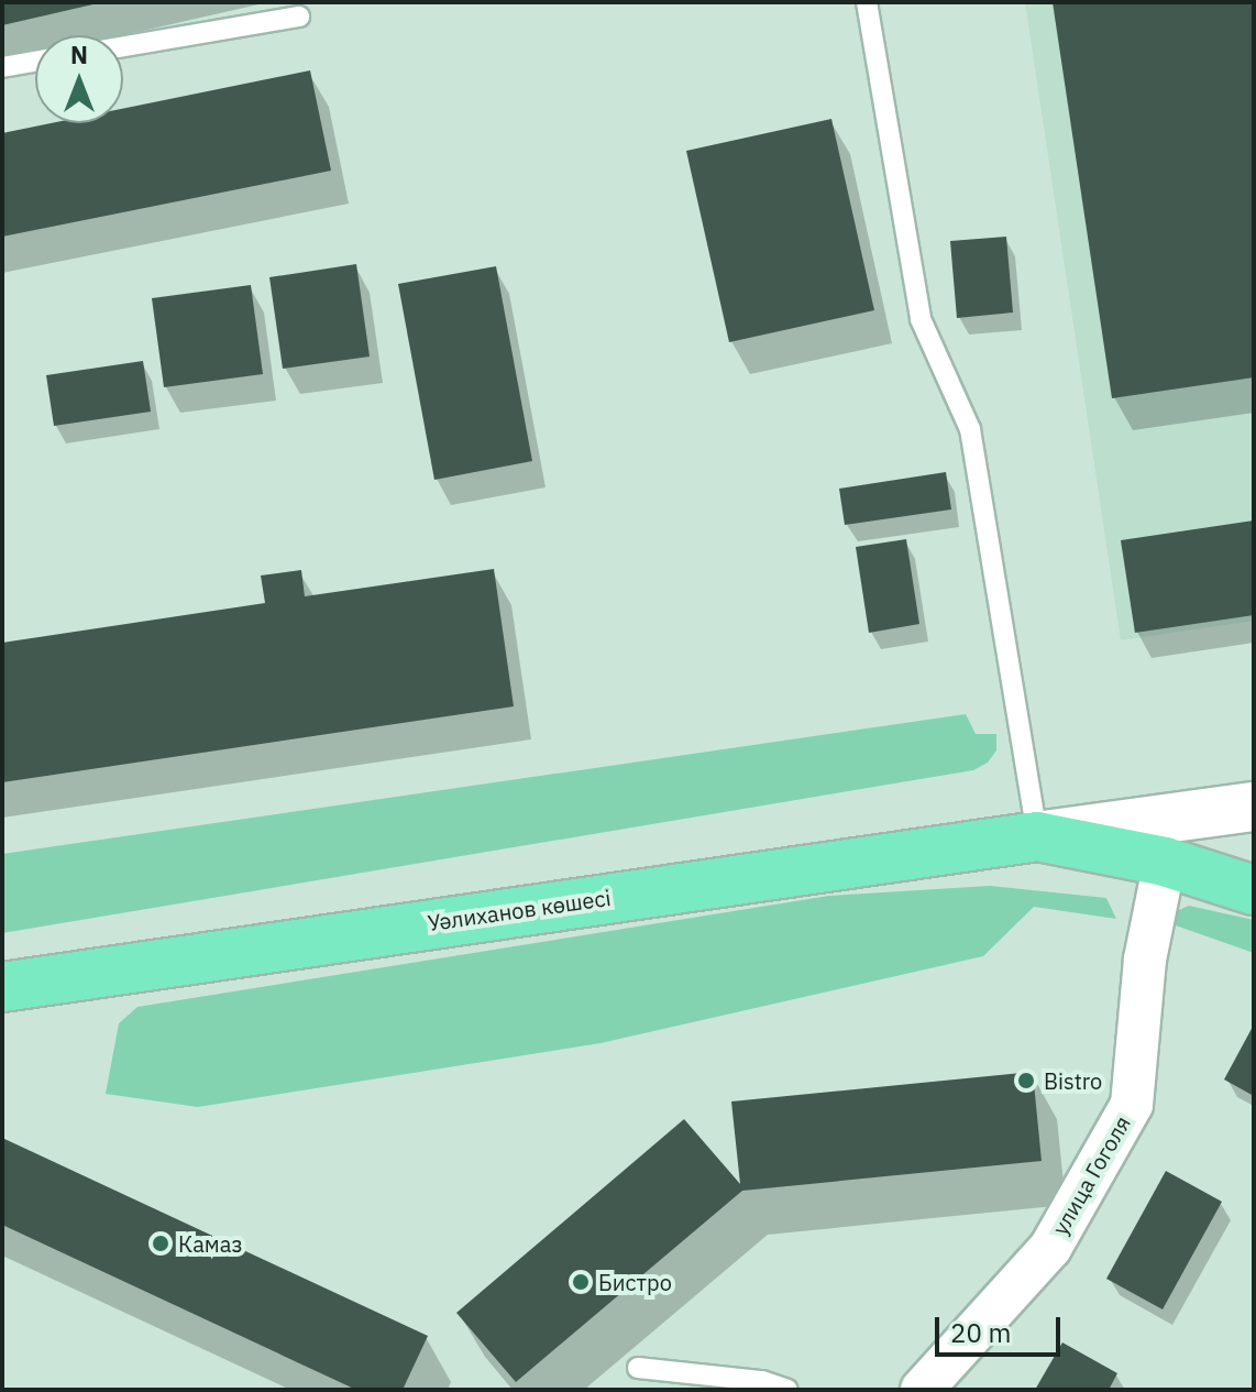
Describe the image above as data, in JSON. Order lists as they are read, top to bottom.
{
  "streets": {
    "highway": ["Уәлиханов көшесі"],
    "street": ["улица Гоголя"]
  },
  "crossings": [
    ["Уәлиханов көшесі", "улица Гоголя"]
  ],
  "places": ["Bistro", "Камаз", "Бистро"],
  "scale_bar": "20 m",
  "north": "top"
}
